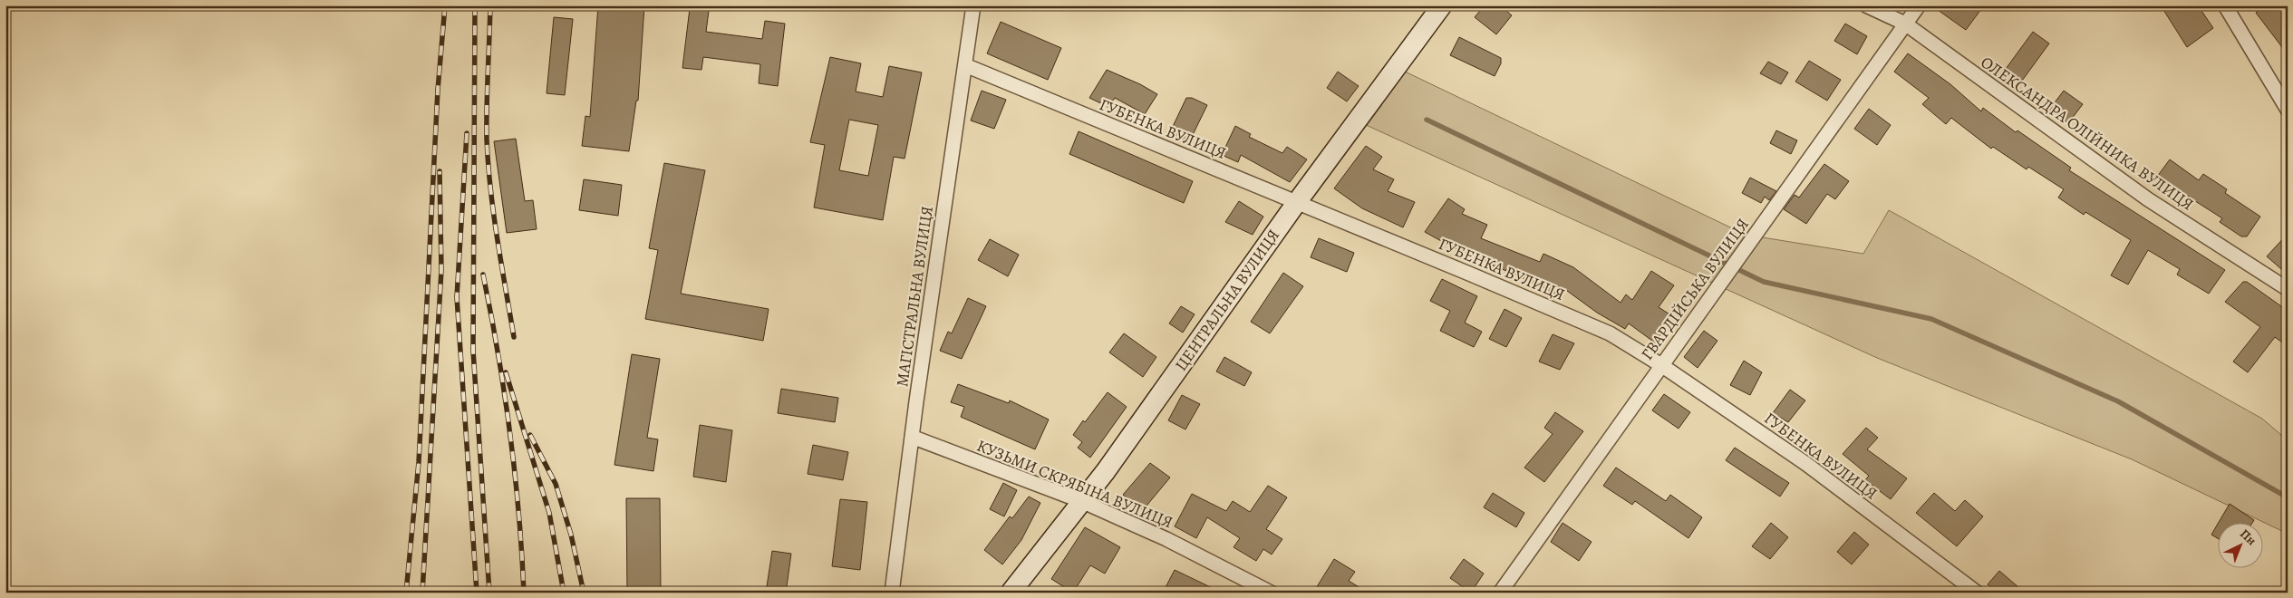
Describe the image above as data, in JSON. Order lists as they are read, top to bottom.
{
  "streets": {
    "main road": ["ЦЕНТРАЛЬНА ВУЛИЦЯ"],
    "street": [
      "ГУБЕНКА ВУЛИЦЯ",
      "ОЛЕКСАНДРА ОЛІЙНИКА ВУЛИЦЯ",
      "ГВАРДІЙСЬКА ВУЛИЦЯ",
      "МАГІСТРАЛЬНА ВУЛИЦЯ",
      "КУЗЬМИ СКРЯБІНА ВУЛИЦЯ"
    ]
  },
  "crossings": [
    ["ГУБЕНКА ВУЛИЦЯ", "ГВАРДІЙСЬКА ВУЛИЦЯ"],
    ["ГУБЕНКА ВУЛИЦЯ", "МАГІСТРАЛЬНА ВУЛИЦЯ"],
    ["ГУБЕНКА ВУЛИЦЯ", "ЦЕНТРАЛЬНА ВУЛИЦЯ"],
    ["ОЛЕКСАНДРА ОЛІЙНИКА ВУЛИЦЯ", "ГВАРДІЙСЬКА ВУЛИЦЯ"],
    ["МАГІСТРАЛЬНА ВУЛИЦЯ", "КУЗЬМИ СКРЯБІНА ВУЛИЦЯ"],
    ["ЦЕНТРАЛЬНА ВУЛИЦЯ", "КУЗЬМИ СКРЯБІНА ВУЛИЦЯ"]
  ],
  "north": "top right"
}
